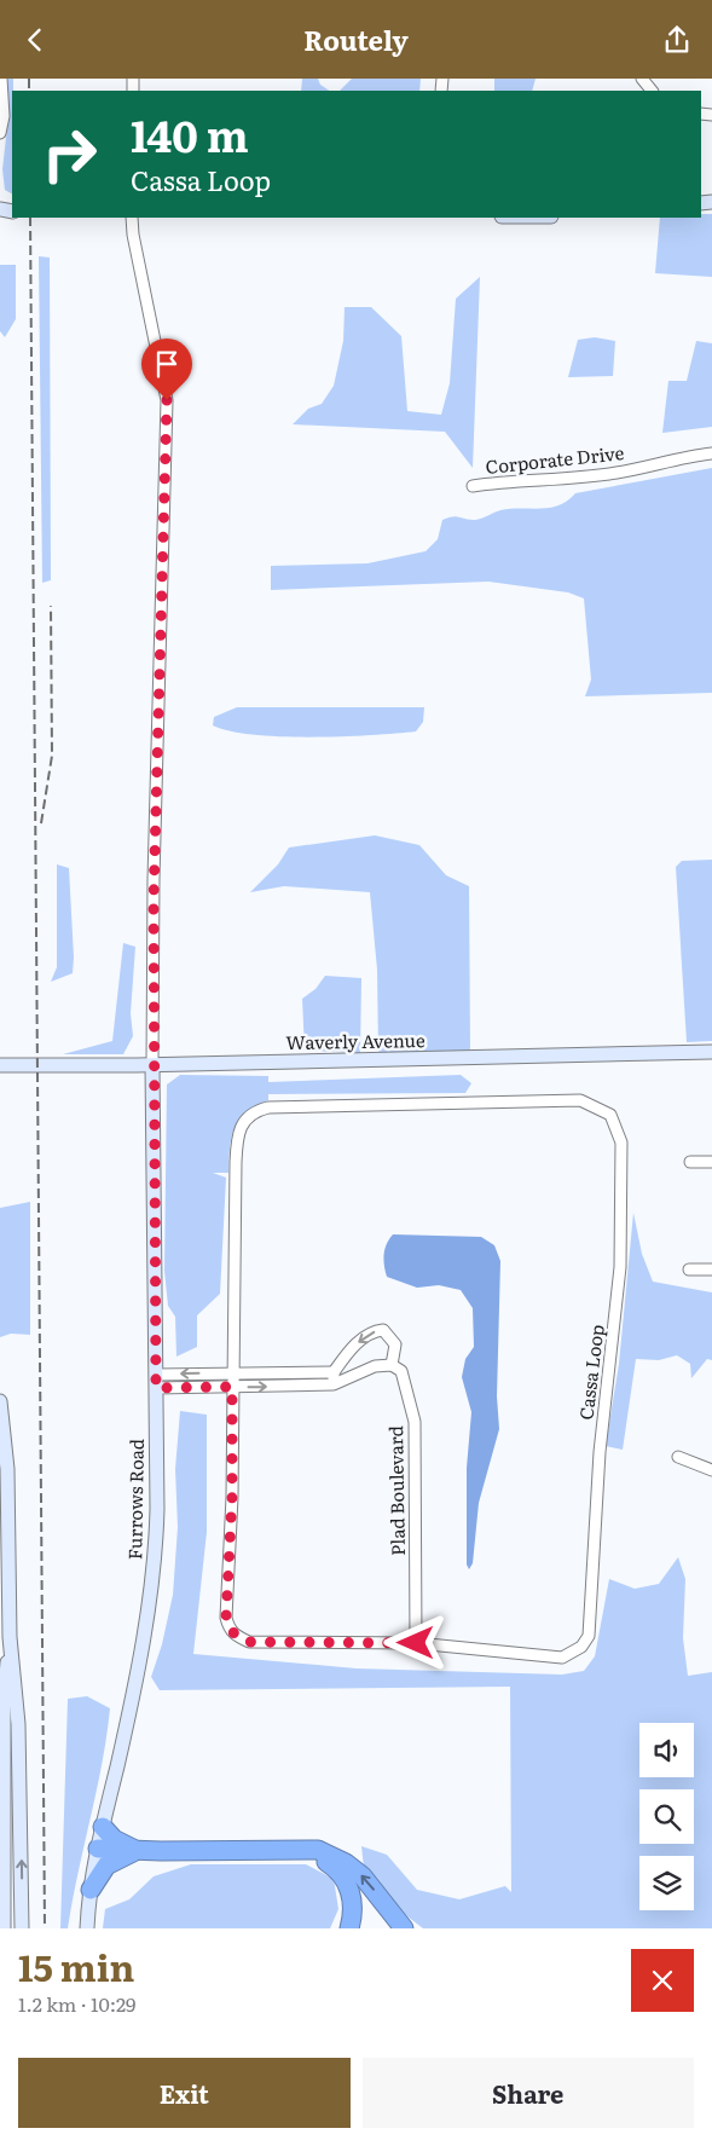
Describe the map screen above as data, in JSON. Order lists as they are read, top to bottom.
{
  "streets": {
    "street": [
      "Corporate Drive",
      "Waverly Avenue",
      "Cassa Loop",
      "Plad Boulevard",
      "Furrows Road"
    ]
  },
  "crossings": [
    ["Waverly Avenue", "Furrows Road"],
    ["Cassa Loop", "Plad Boulevard"]
  ],
  "page": {
    "header": "Routely",
    "turn": ["140 m", "Cassa Loop"],
    "heading": ["15 min", "1.2 km · 10:29"],
    "buttons": ["Exit", "Share"]
  }
}
